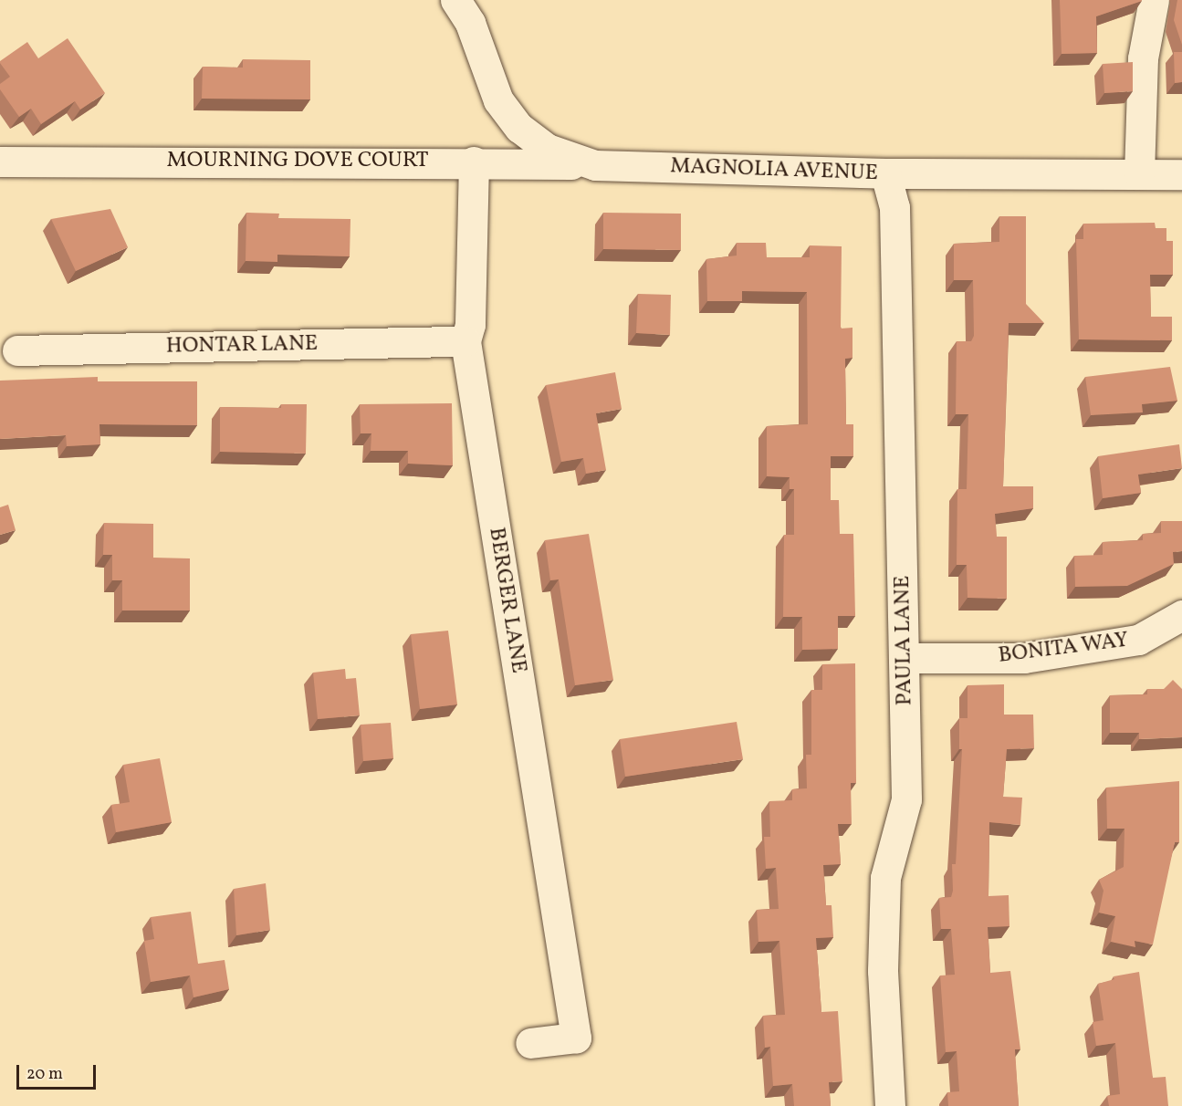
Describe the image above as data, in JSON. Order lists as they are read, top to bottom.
{
  "streets": {
    "street": [
      "MOURNING DOVE COURT",
      "MAGNOLIA AVENUE",
      "HONTAR LANE",
      "BERGER LANE",
      "PAULA LANE",
      "BONITA WAY"
    ]
  },
  "crossings": [
    ["MOURNING DOVE COURT", "MAGNOLIA AVENUE"],
    ["MOURNING DOVE COURT", "BERGER LANE"],
    ["MAGNOLIA AVENUE", "PAULA LANE"],
    ["HONTAR LANE", "BERGER LANE"],
    ["PAULA LANE", "BONITA WAY"]
  ],
  "scale_bar": "20 m"
}
